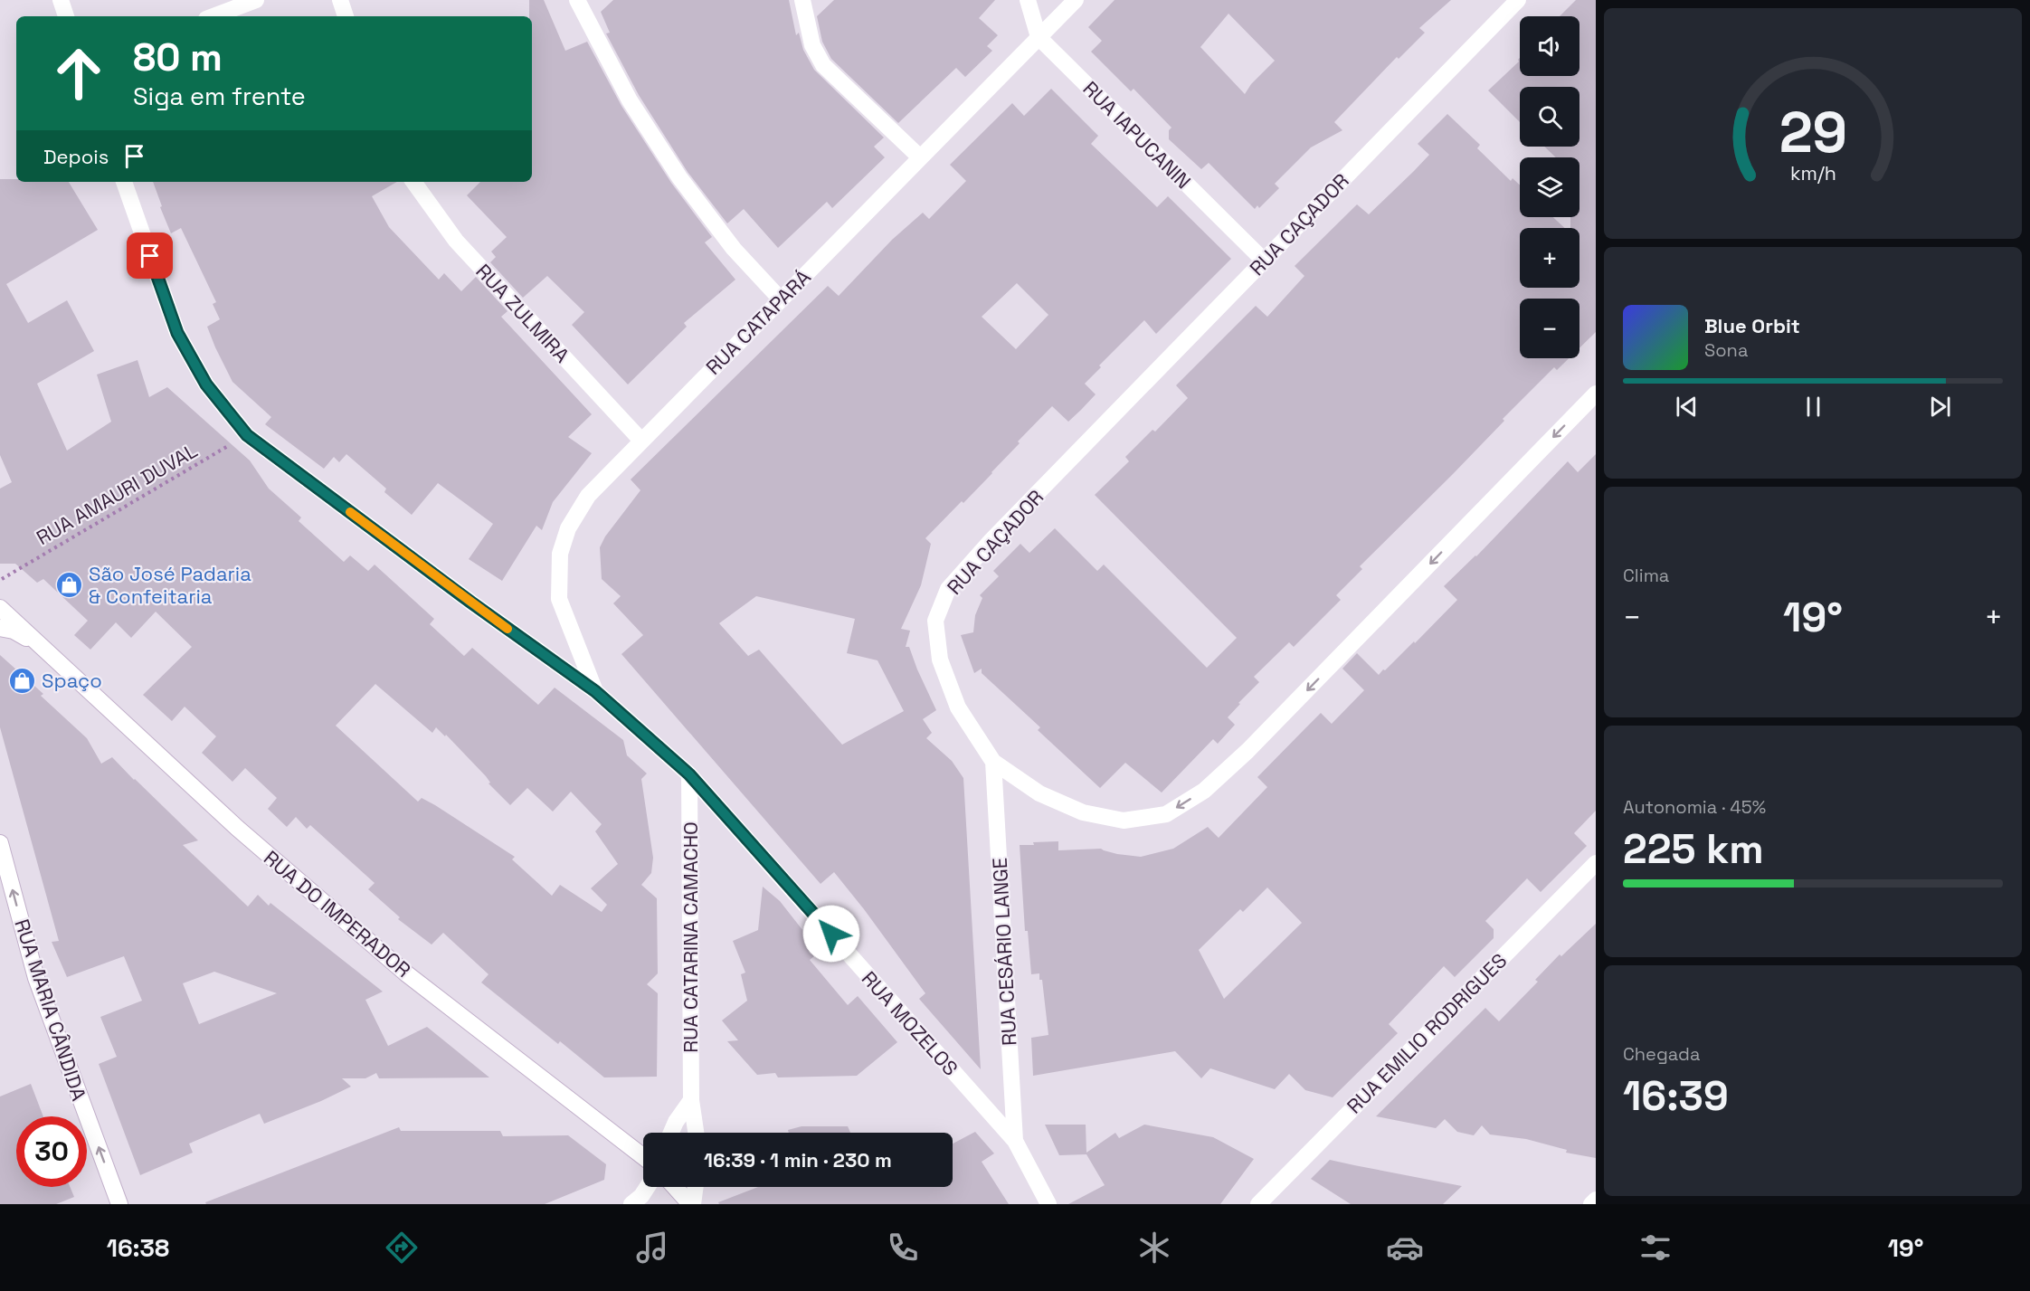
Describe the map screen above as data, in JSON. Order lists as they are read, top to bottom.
{
  "streets": {
    "street": [
      "RUA IAPUCANIN",
      "RUA CAÇADOR",
      "RUA ZULMIRA",
      "RUA CATAPARÁ",
      "RUA DO IMPERADOR",
      "RUA CATARINA CAMACHO",
      "RUA CESÁRIO LANGE",
      "RUA MARIA CÂNDIDA",
      "RUA MOZELOS",
      "RUA EMILIO RODRIGUES"
    ],
    "path": ["RUA AMAURI DUVAL"]
  },
  "crossings": [
    ["RUA IAPUCANIN", "RUA CAÇADOR"],
    ["RUA IAPUCANIN", "RUA CATAPARÁ"],
    ["RUA CAÇADOR", "RUA CESÁRIO LANGE"],
    ["RUA ZULMIRA", "RUA CATAPARÁ"],
    ["RUA CATAPARÁ", "RUA MOZELOS"],
    ["RUA AMAURI DUVAL", "RUA MOZELOS"],
    ["RUA CATARINA CAMACHO", "RUA MOZELOS"],
    ["RUA CESÁRIO LANGE", "RUA MOZELOS"]
  ],
  "one_way": ["RUA CAÇADOR", "RUA MARIA CÂNDIDA"],
  "places": {
    "shop": ["São José Padaria & Confeitaria", "Spaço"]
  },
  "page": {
    "map_buttons": ["+", "−"],
    "turn": ["80 m", "Siga em frente"],
    "then": "Depois",
    "song": ["Blue Orbit", "Sona"],
    "tile": [
      "Clima",
      ["Autonomia · 45%", "225 km"],
      ["Chegada", "16:39"]
    ],
    "heat": ["−", "19°", "+"],
    "limit": "30",
    "trip": "16:39 · 1 min · 230 m",
    "tabs": ["16:38", "19°"],
    "gauge": ["29", "km/h"]
  }
}
